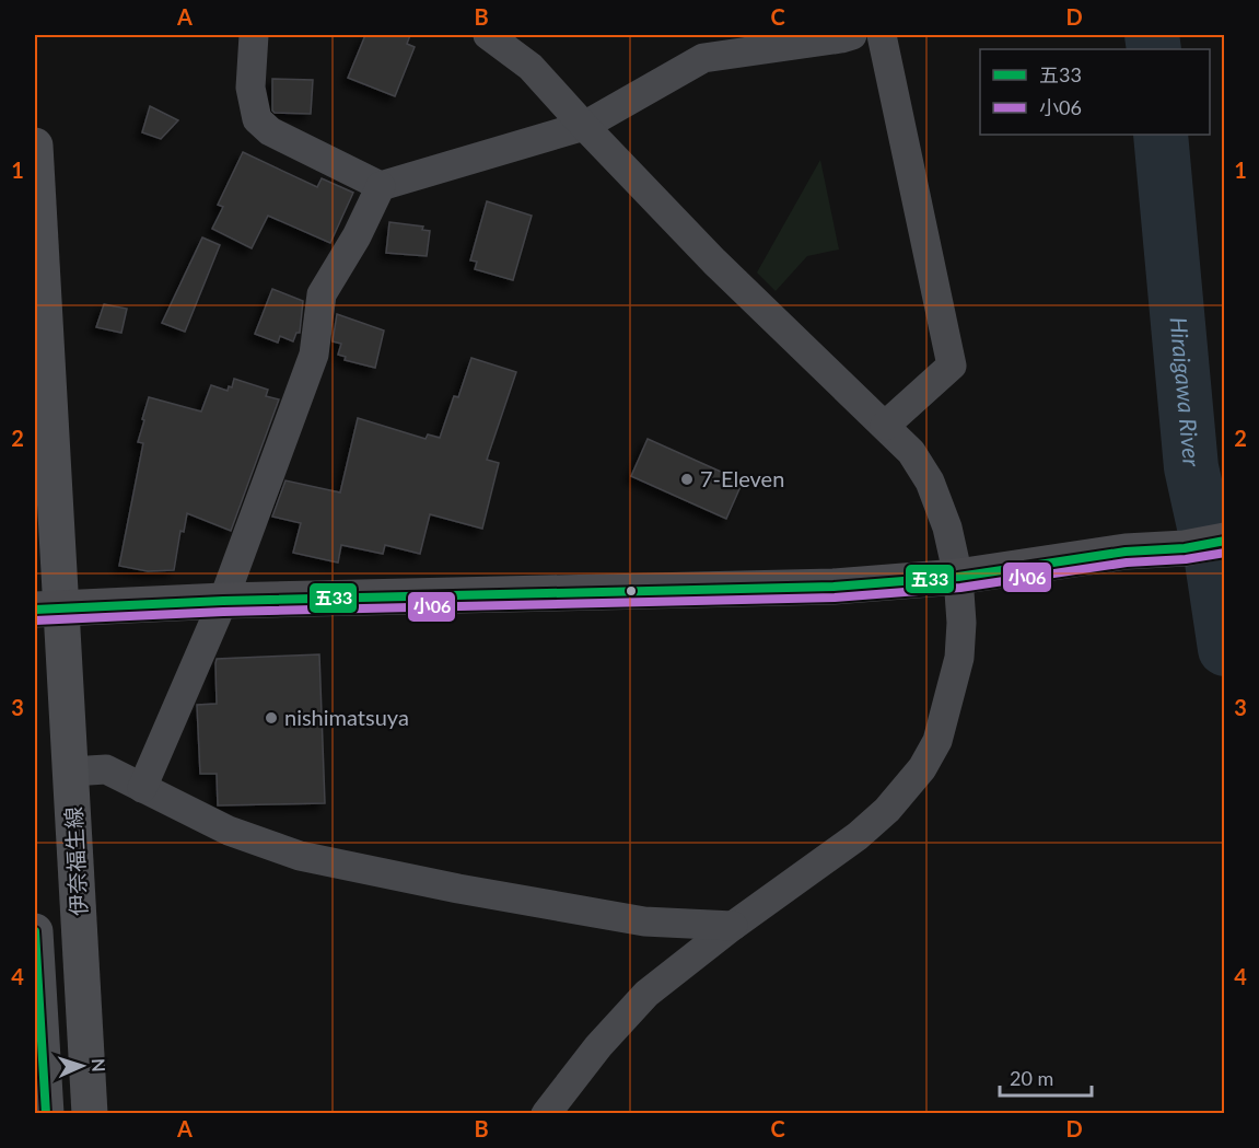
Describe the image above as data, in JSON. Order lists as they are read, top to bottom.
{
  "streets": {
    "main road": ["伊奈福生線"]
  },
  "water": ["Hiraigawa River"],
  "places": ["7-Eleven", "nishimatsuya"],
  "lines": ["transit line 五33", "transit line 小06"],
  "legend": ["五33", "小06"],
  "scale_bar": "20 m",
  "north": "right",
  "grid": {
    "columns": [
      "A",
      "B",
      "C",
      "D"
    ],
    "rows": [
      "1",
      "2",
      "3",
      "4"
    ]
  }
}
